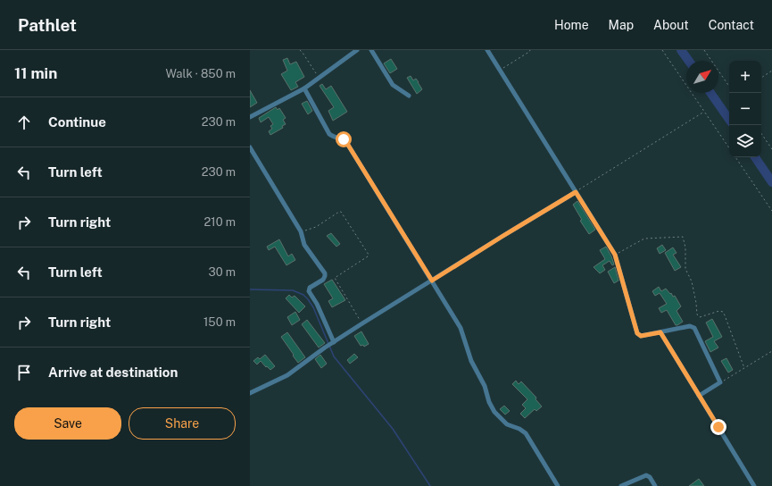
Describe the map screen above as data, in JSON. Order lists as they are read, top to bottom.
{
  "north": "top right",
  "page": {
    "header": "Pathlet",
    "nav": [
      "Home",
      "Map",
      "About",
      "Contact"
    ],
    "heading": ["11 min", "Walk · 850 m"],
    "map_buttons": ["+", "−"],
    "list": [
      ["Continue", "230 m"],
      ["Turn left", "230 m"],
      ["Turn right", "210 m"],
      ["Turn left", "30 m"],
      ["Turn right", "150 m"],
      "Arrive at destination"
    ],
    "buttons": ["Save", "Share"]
  }
}
